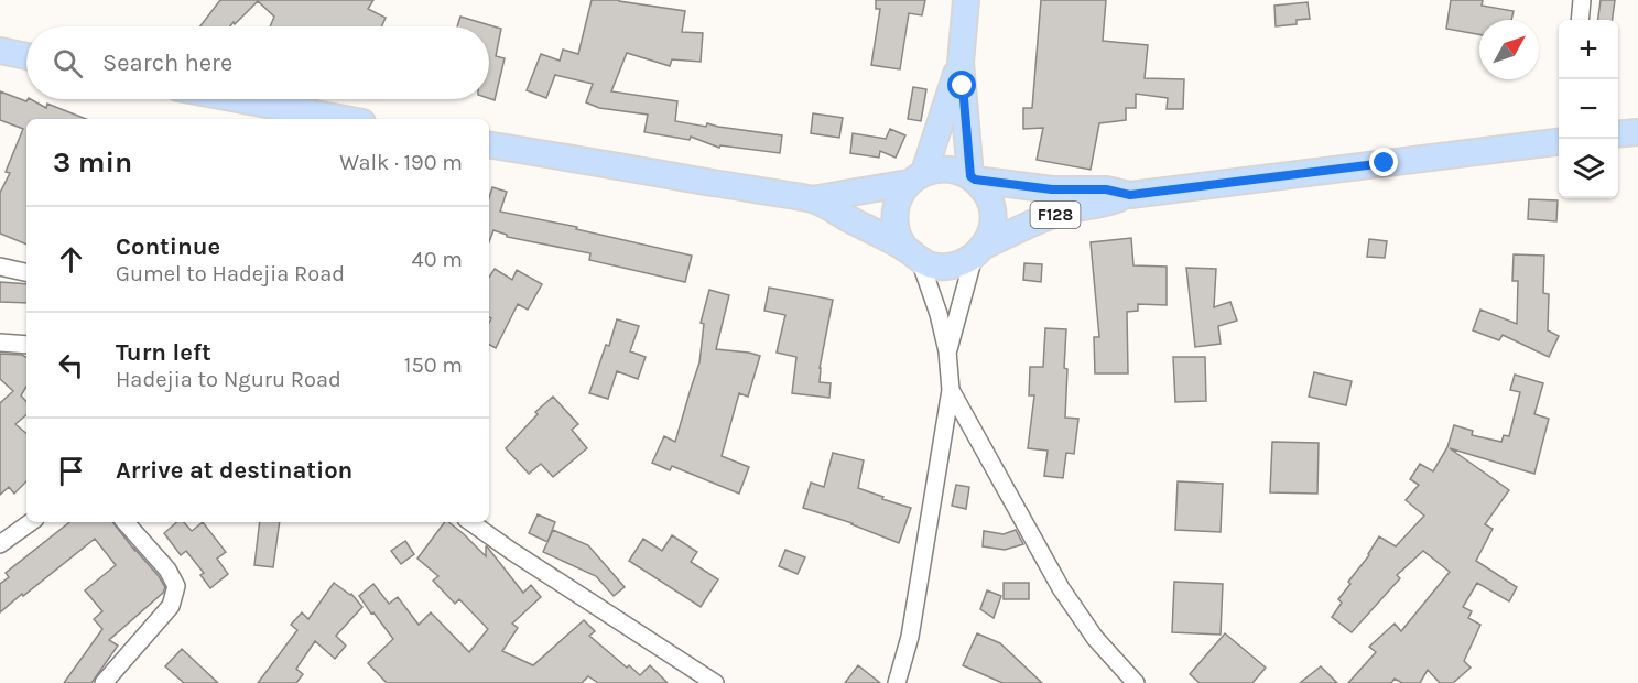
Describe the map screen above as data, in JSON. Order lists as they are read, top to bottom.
{
  "streets": {
    "main road": ["F128"]
  },
  "north": "top right",
  "page": {
    "map_buttons": ["+", "−"],
    "search": "Search here",
    "heading": ["3 min", "Walk · 190 m"],
    "list": [
      ["Continue", "Gumel to Hadejia Road", "40 m"],
      ["Turn left", "Hadejia to Nguru Road", "150 m"],
      "Arrive at destination"
    ]
  }
}
